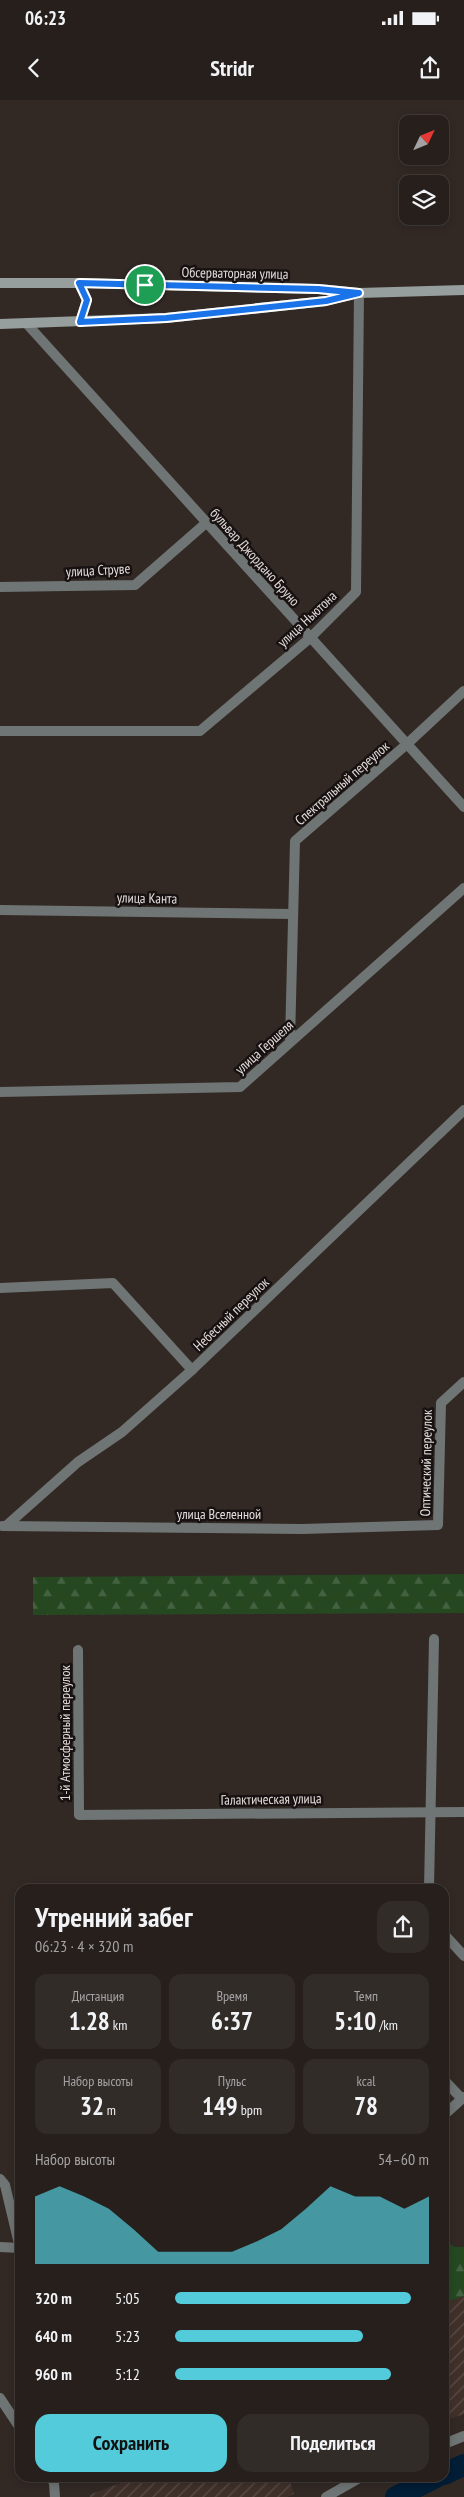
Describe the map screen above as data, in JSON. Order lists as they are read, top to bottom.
{
  "streets": {
    "main road": ["Обсерваторная улица"],
    "street": [
      "бульвар Джордано Бруно",
      "улица Струве",
      "улица Ньютона",
      "Спектральный переулок",
      "улица Канта",
      "улица Гершеля",
      "Небесный переулок",
      "Оптический переулок",
      "улица Вселенной",
      "1-й Атмосферный переулок",
      "Галактическая улица"
    ]
  },
  "crossings": [
    ["Обсерваторная улица", "бульвар Джордано Бруно"],
    ["Обсерваторная улица", "улица Ньютона"],
    ["бульвар Джордано Бруно", "улица Струве"],
    ["бульвар Джордано Бруно", "улица Ньютона"],
    ["бульвар Джордано Бруно", "Спектральный переулок"],
    ["Спектральный переулок", "улица Канта"],
    ["Спектральный переулок", "улица Гершеля"],
    ["Небесный переулок", "улица Вселенной"],
    ["Оптический переулок", "улица Вселенной"],
    ["1-й Атмосферный переулок", "Галактическая улица"]
  ],
  "north": "top right",
  "page": {
    "status": "06:23",
    "header": "Stridr",
    "heading": ["Утренний забег", "06:23 · 4 × 320 m"],
    "stats": [
      ["Дистанция", "1.28 km"],
      ["Время", "6:37"],
      ["Темп", "5:10 /km"],
      ["Набор высоты", "32 m"],
      ["Пульс", "149 bpm"],
      ["kcal", "78"]
    ],
    "chart": ["Набор высоты", "54–60 m"],
    "list": [
      {
        "name": "320 m",
        "note": "5:05"
      },
      {
        "name": "640 m",
        "note": "5:23"
      },
      {
        "name": "960 m",
        "note": "5:12"
      }
    ],
    "buttons": ["Сохранить", "Поделиться"]
  }
}
